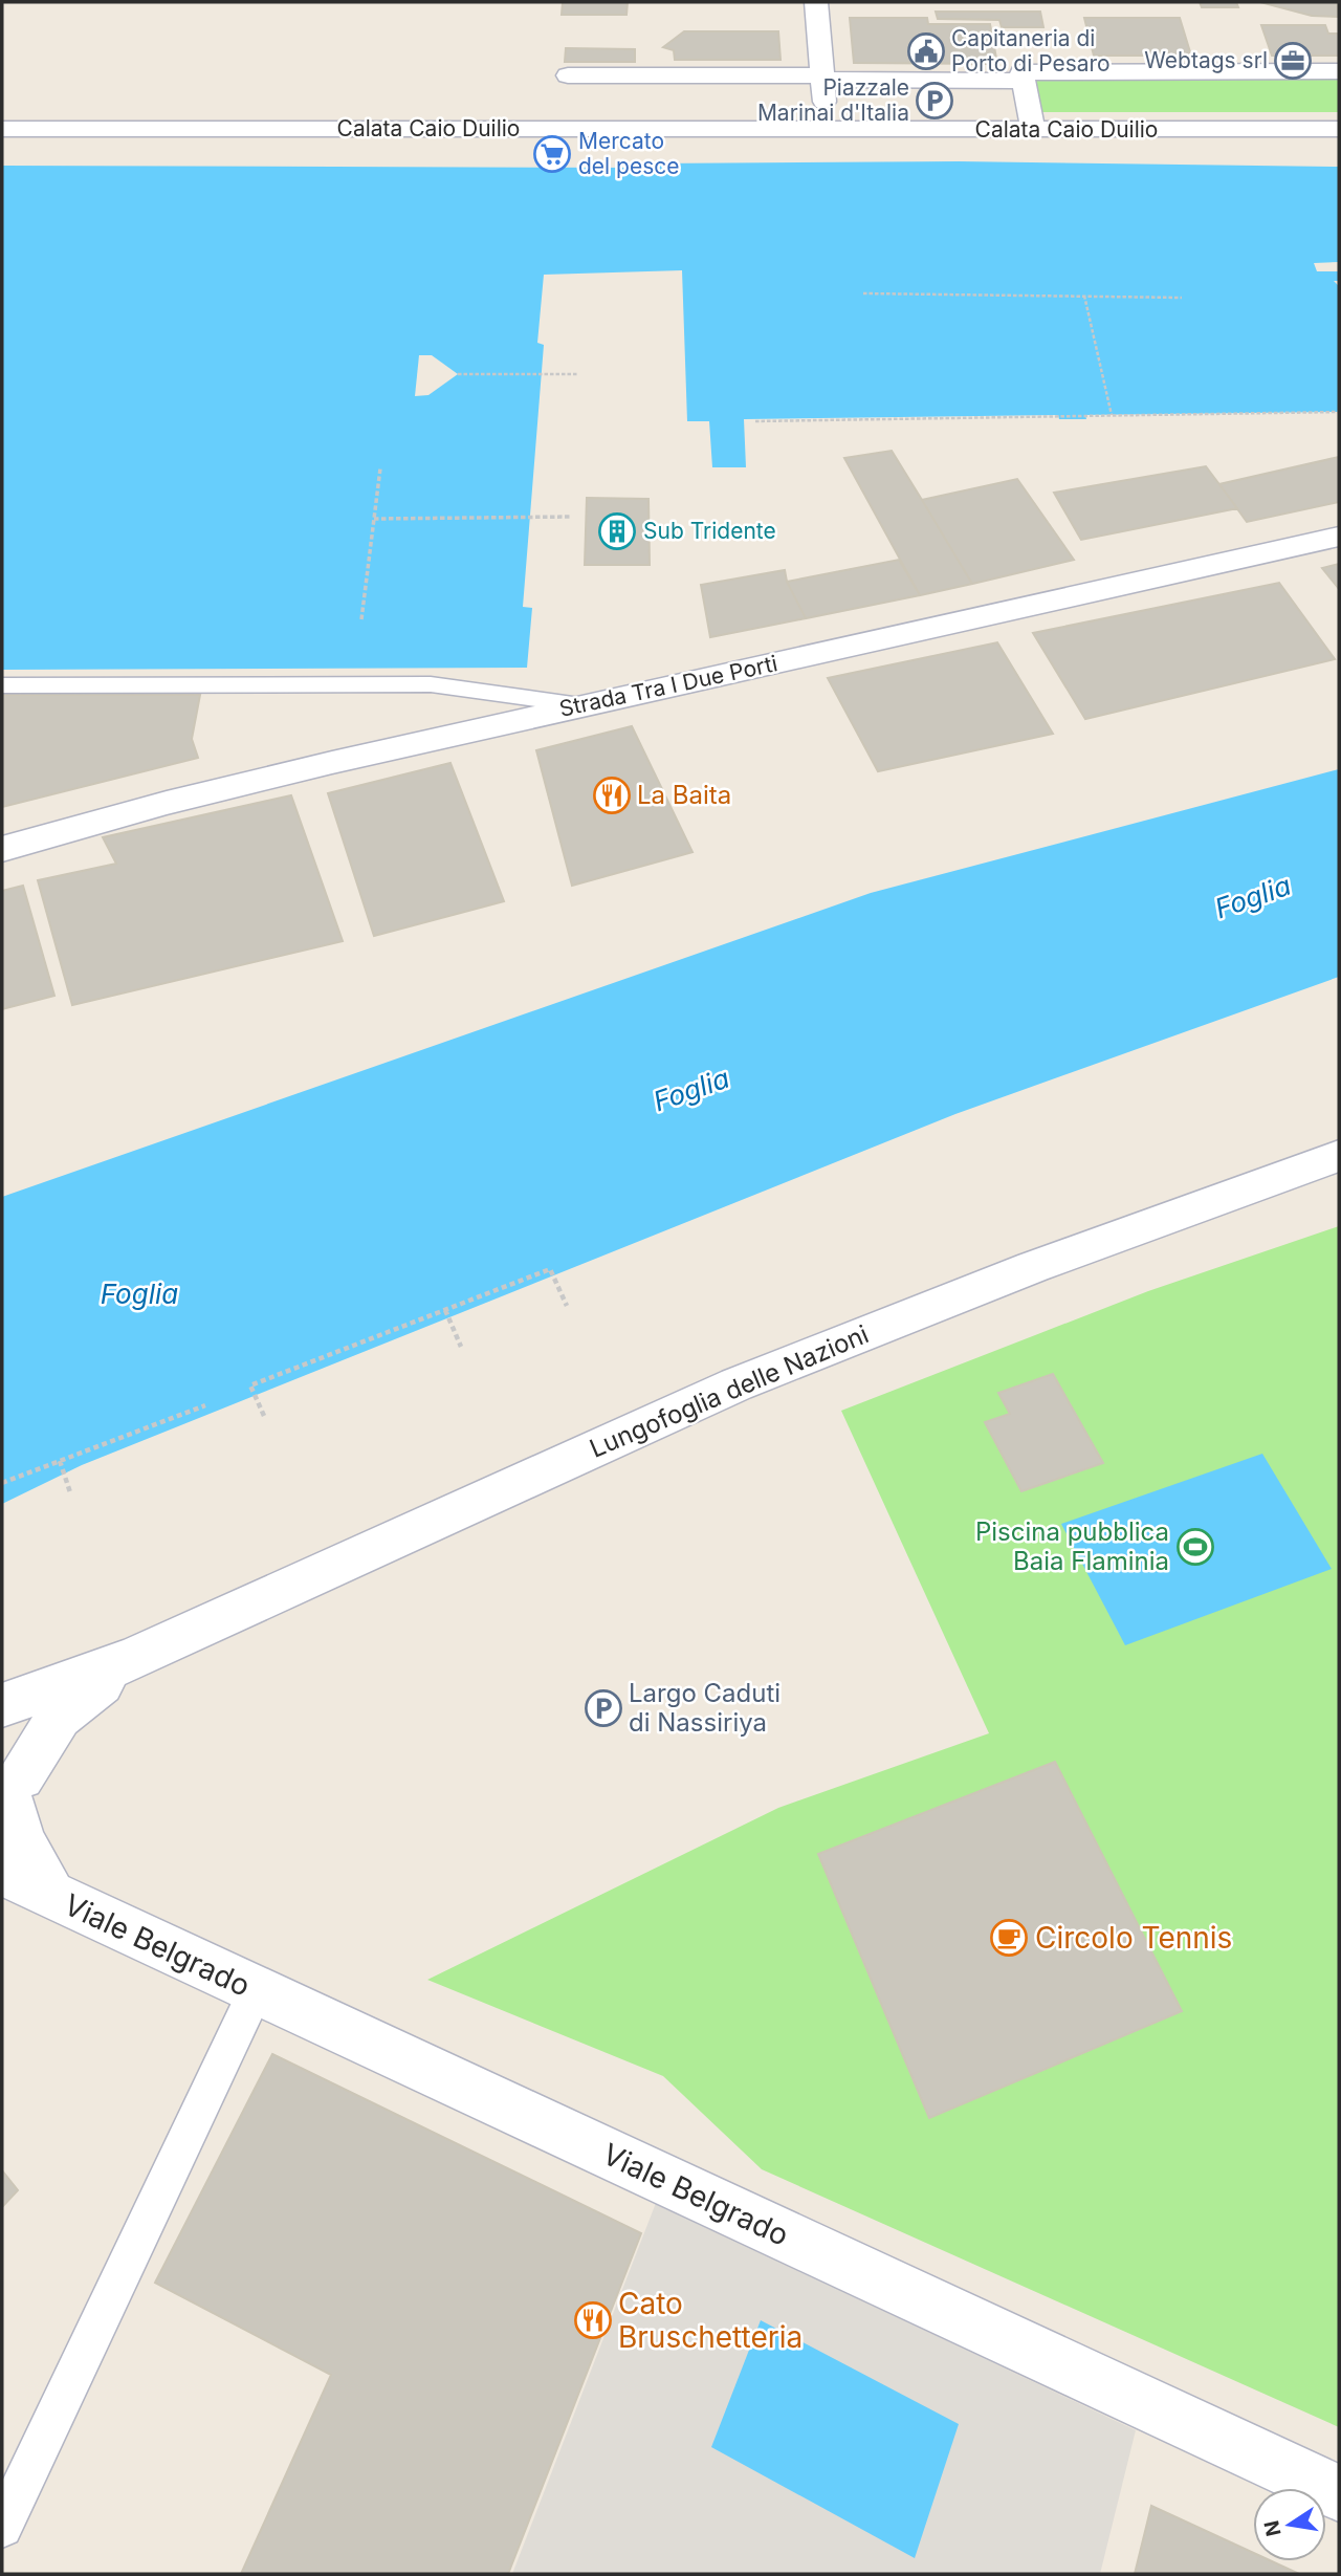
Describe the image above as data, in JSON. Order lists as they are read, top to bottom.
{
  "streets": {
    "street": [
      "Calata Caio Duilio",
      "Strada Tra I Due Porti",
      "Lungofoglia delle Nazioni",
      "Viale Belgrado"
    ]
  },
  "crossings": [
    ["Lungofoglia delle Nazioni", "Viale Belgrado"]
  ],
  "water": ["Foglia"],
  "places": {
    "public building": ["Capitaneria di Porto di Pesaro"],
    "office": ["Webtags srl"],
    "parking": ["Piazzale Marinai d'Italia", "Largo Caduti di Nassiriya"],
    "supermarket": ["Mercato del pesce"],
    "building": ["Sub Tridente"],
    "restaurant": ["La Baita", "Cato Bruschetteria"],
    "sports": ["Piscina pubblica Baia Flaminia"],
    "cafe": ["Circolo Tennis"]
  },
  "north": "left"
}
